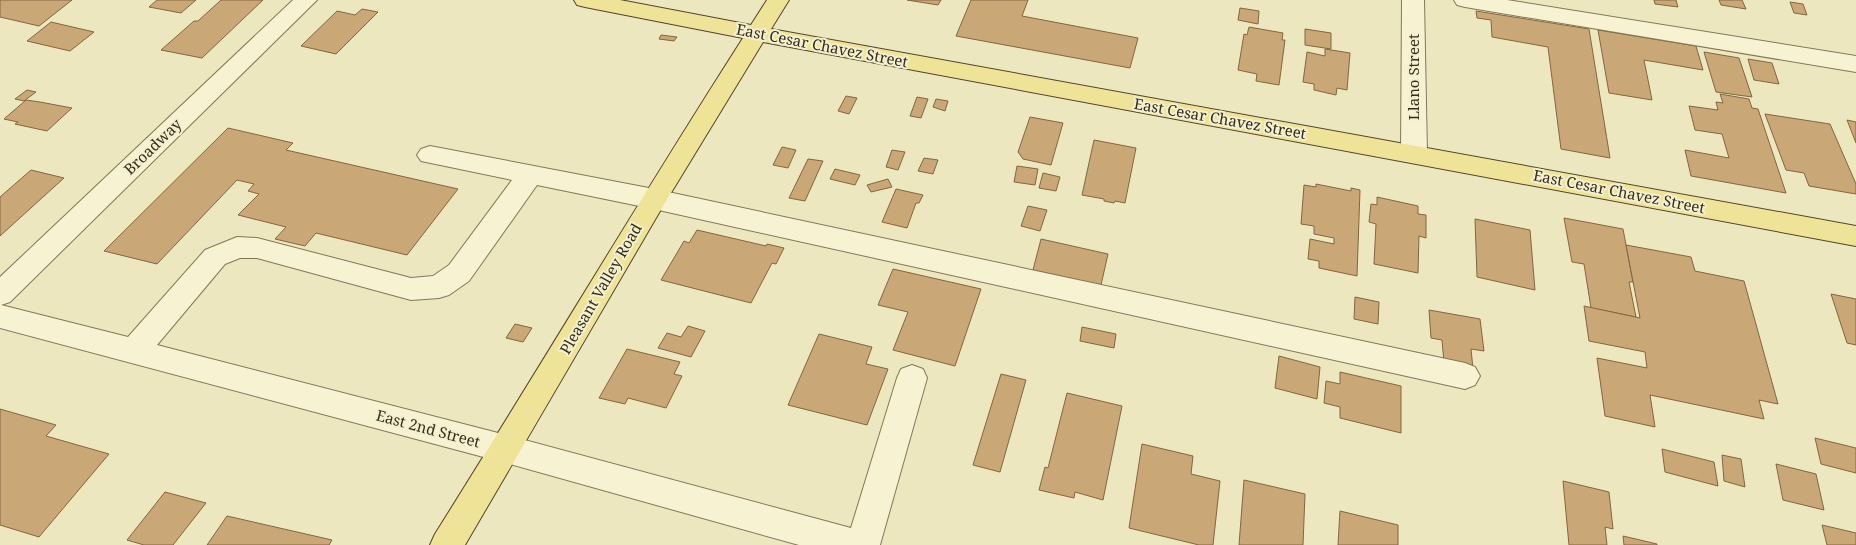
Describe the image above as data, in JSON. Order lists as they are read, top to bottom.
{
  "streets": {
    "main road": ["East Cesar Chavez Street", "Pleasant Valley Road"],
    "street": ["Llano Street", "Broadway", "East 2nd Street"]
  },
  "crossings": [
    ["East Cesar Chavez Street", "Llano Street"],
    ["East Cesar Chavez Street", "Pleasant Valley Road"],
    ["Pleasant Valley Road", "East 2nd Street"]
  ]
}
